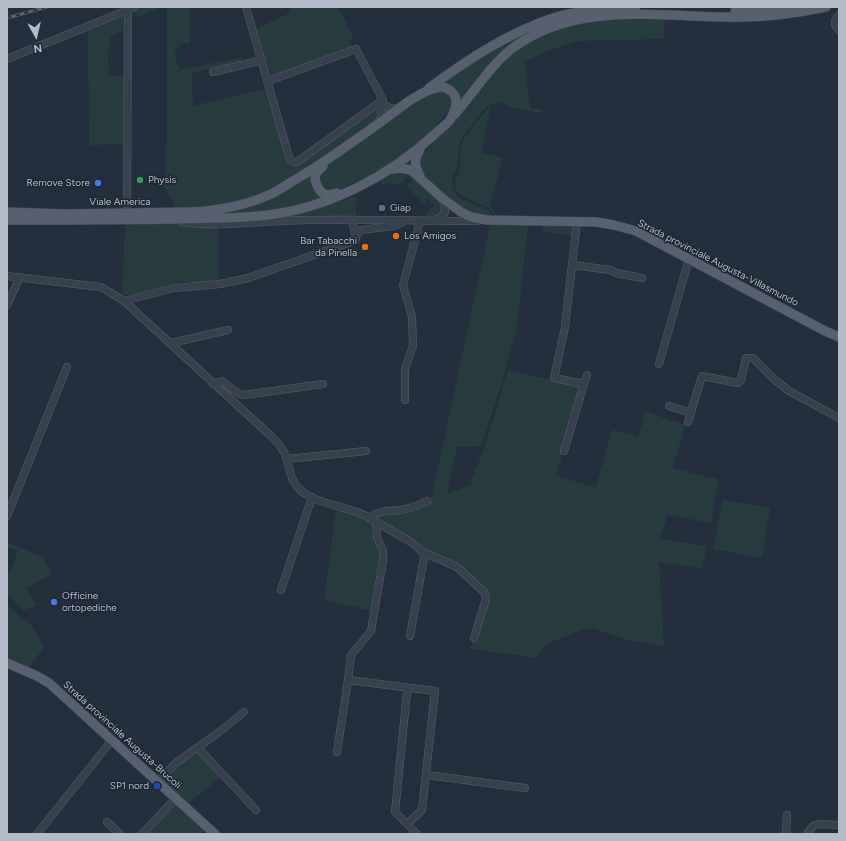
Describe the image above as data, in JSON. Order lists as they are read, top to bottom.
{
  "streets": {
    "main road": ["Viale America", "Strada provinciale Augusta-Villasmundo", "Strada provinciale Augusta-Brucoli"]
  },
  "places": [
    "Physis",
    "Remove Store",
    "Giap",
    "Los Amigos",
    "Bar Tabacchi da Pinella",
    "Officine ortopediche",
    "SP1 nord"
  ],
  "north": "bottom"
}
